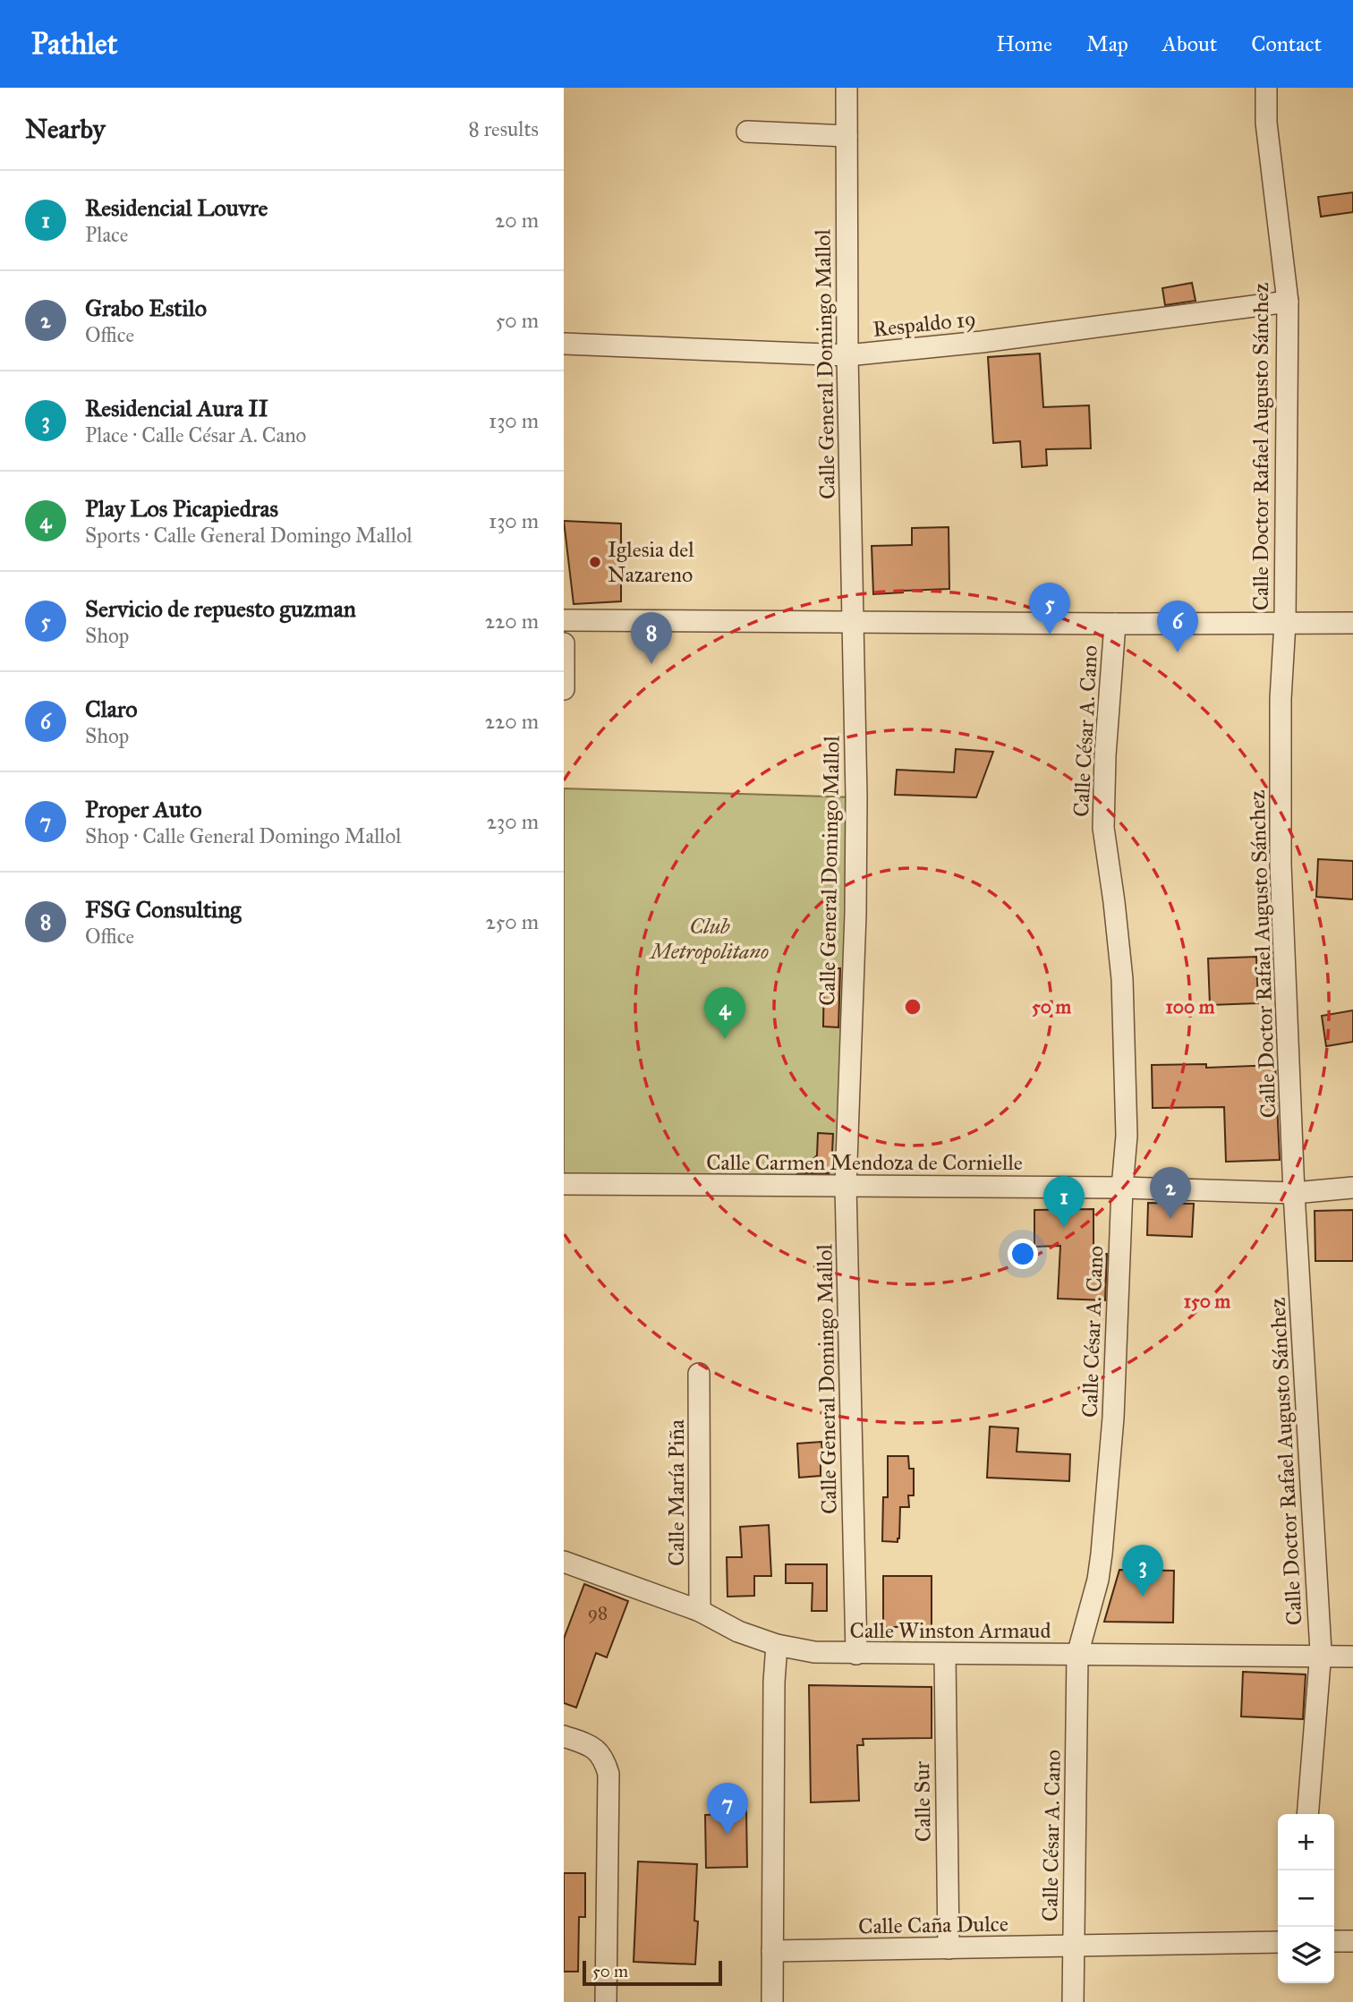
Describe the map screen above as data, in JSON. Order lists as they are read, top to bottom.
{
  "streets": {
    "street": [
      "Respaldo 19",
      "Calle General Domingo Mallol",
      "Calle Doctor Rafael Augusto Sánchez",
      "Calle César A. Cano",
      "Calle Carmen Mendoza de Cornielle",
      "Calle María Piña",
      "Calle Winston Armaud",
      "Calle Sur",
      "Calle Caña Dulce"
    ]
  },
  "crossings": [
    ["Respaldo 19", "Calle General Domingo Mallol"],
    ["Respaldo 19", "Calle Doctor Rafael Augusto Sánchez"],
    ["Calle General Domingo Mallol", "Calle Carmen Mendoza de Cornielle"],
    ["Calle General Domingo Mallol", "Calle Winston Armaud"],
    ["Calle Doctor Rafael Augusto Sánchez", "Calle Carmen Mendoza de Cornielle"],
    ["Calle Doctor Rafael Augusto Sánchez", "Calle Winston Armaud"],
    ["Calle César A. Cano", "Calle Carmen Mendoza de Cornielle"],
    ["Calle César A. Cano", "Calle Winston Armaud"],
    ["Calle César A. Cano", "Calle Caña Dulce"],
    ["Calle María Piña", "Calle Winston Armaud"],
    ["Calle Winston Armaud", "Calle Sur"],
    ["Calle Sur", "Calle Caña Dulce"]
  ],
  "parks": ["Club Metropolitano"],
  "places": ["Iglesia del Nazareno"],
  "house_numbers": ["98"],
  "scale_bar": "50 m",
  "page": {
    "header": "Pathlet",
    "nav": [
      "Home",
      "Map",
      "About",
      "Contact"
    ],
    "heading": ["Nearby", "8 results"],
    "list": [
      {
        "mark": "1",
        "name": "Residencial Louvre",
        "note": "Place",
        "value": "20 m"
      },
      {
        "mark": "2",
        "name": "Grabo Estilo",
        "note": "Office",
        "value": "50 m"
      },
      {
        "mark": "3",
        "name": "Residencial Aura II",
        "note": "Place · Calle César A. Cano",
        "value": "130 m"
      },
      {
        "mark": "4",
        "name": "Play Los Picapiedras",
        "note": "Sports · Calle General Domingo Mallol",
        "value": "130 m"
      },
      {
        "mark": "5",
        "name": "Servicio de repuesto guzman",
        "note": "Shop",
        "value": "220 m"
      },
      {
        "mark": "6",
        "name": "Claro",
        "note": "Shop",
        "value": "220 m"
      },
      {
        "mark": "7",
        "name": "Proper Auto",
        "note": "Shop · Calle General Domingo Mallol",
        "value": "230 m"
      },
      {
        "mark": "8",
        "name": "FSG Consulting",
        "note": "Office",
        "value": "250 m"
      }
    ],
    "pins": [
      "5",
      "6",
      "8",
      "4",
      "2",
      "1",
      "3",
      "7"
    ],
    "map_buttons": ["+", "−"],
    "scale": "50 m"
  },
  "rings": ["50 m", "100 m", "150 m"]
}
